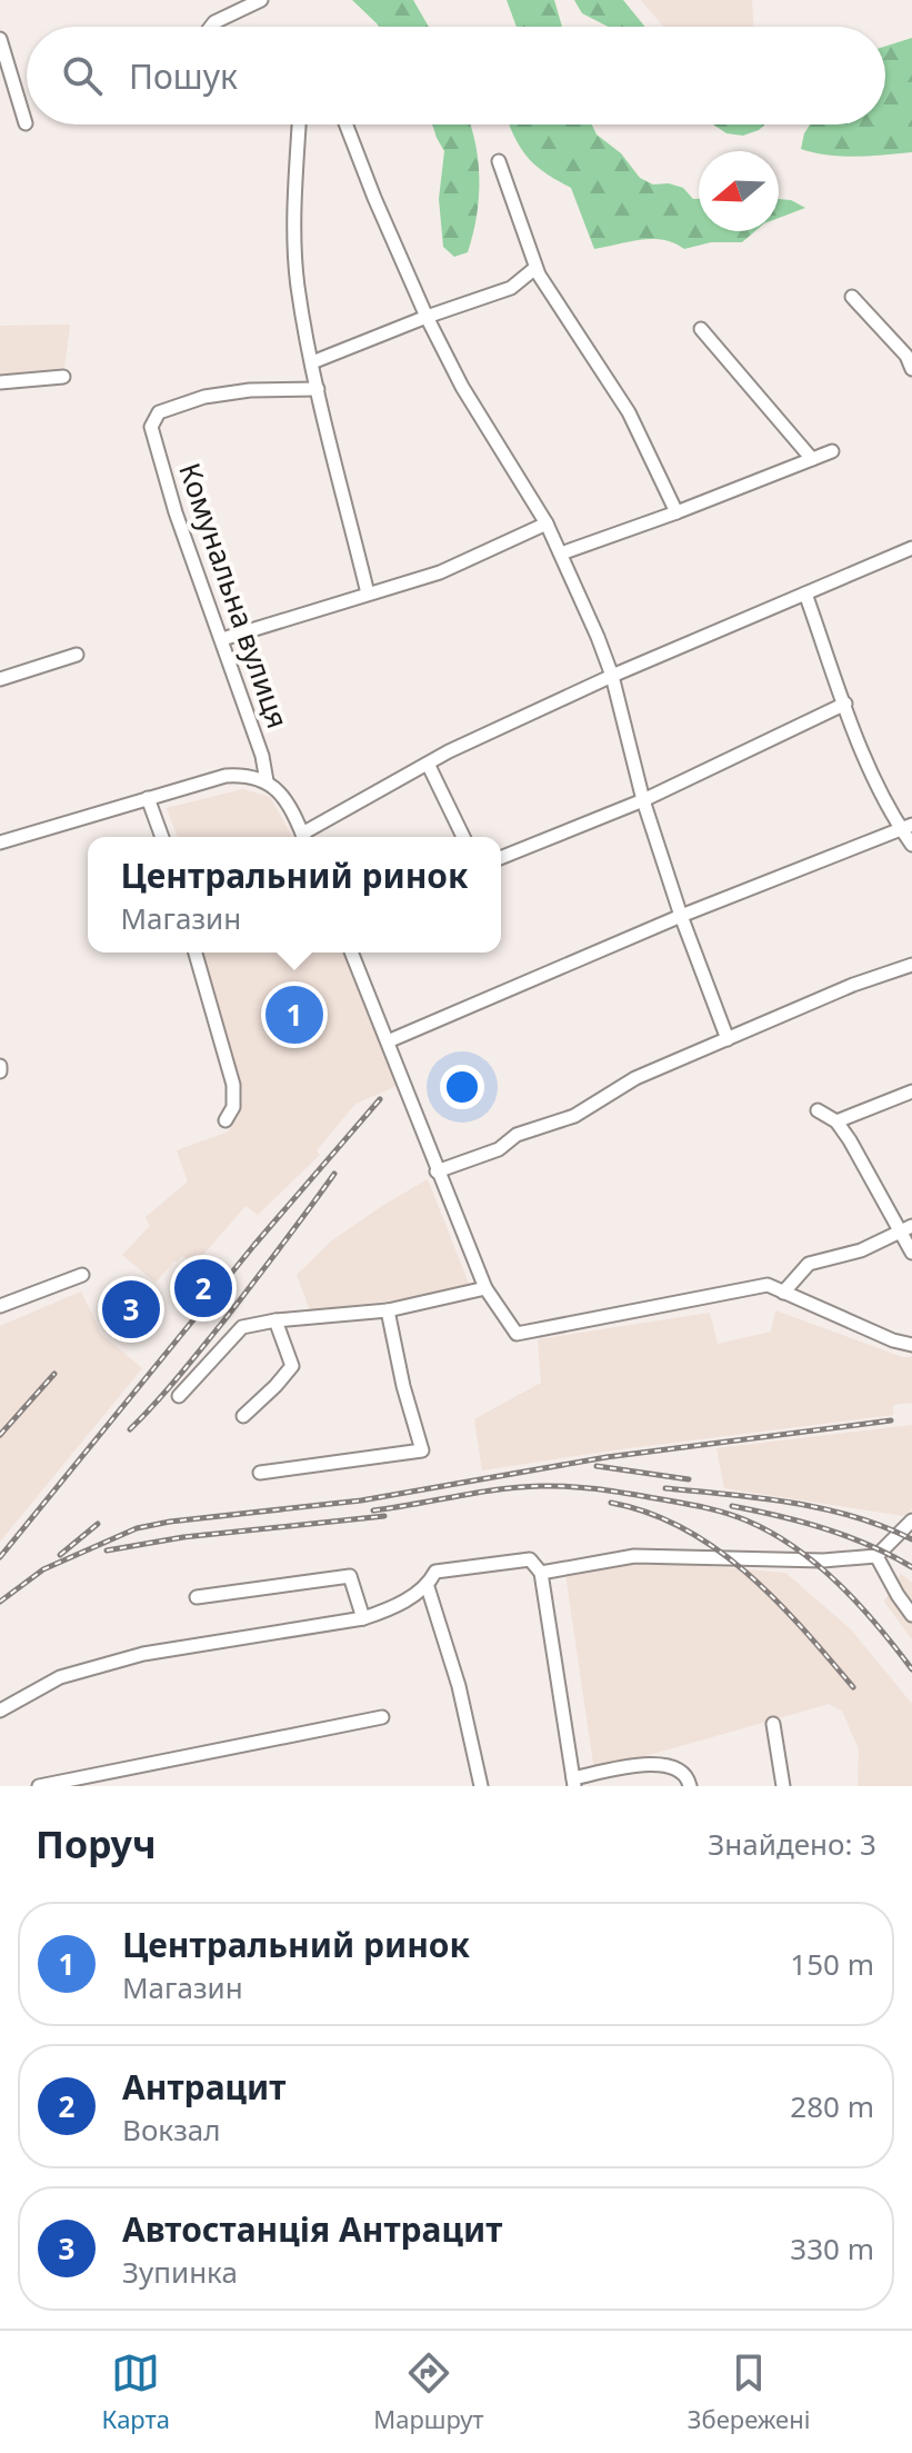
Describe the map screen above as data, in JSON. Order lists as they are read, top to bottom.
{
  "streets": {
    "street": ["Комунальна вулиця"]
  },
  "north": "left",
  "page": {
    "search": "Пошук",
    "popup": ["Центральний ринок", "Магазин"],
    "pins": ["1", "2", "3"],
    "heading": ["Поруч", "Знайдено: 3"],
    "list": [
      {
        "mark": "1",
        "name": "Центральний ринок",
        "note": "Магазин",
        "value": "150 m"
      },
      {
        "mark": "2",
        "name": "Антрацит",
        "note": "Вокзал",
        "value": "280 m"
      },
      {
        "mark": "3",
        "name": "Автостанція Антрацит",
        "note": "Зупинка",
        "value": "330 m"
      }
    ],
    "nav": ["Карта", "Маршрут", "Збережені"]
  }
}
